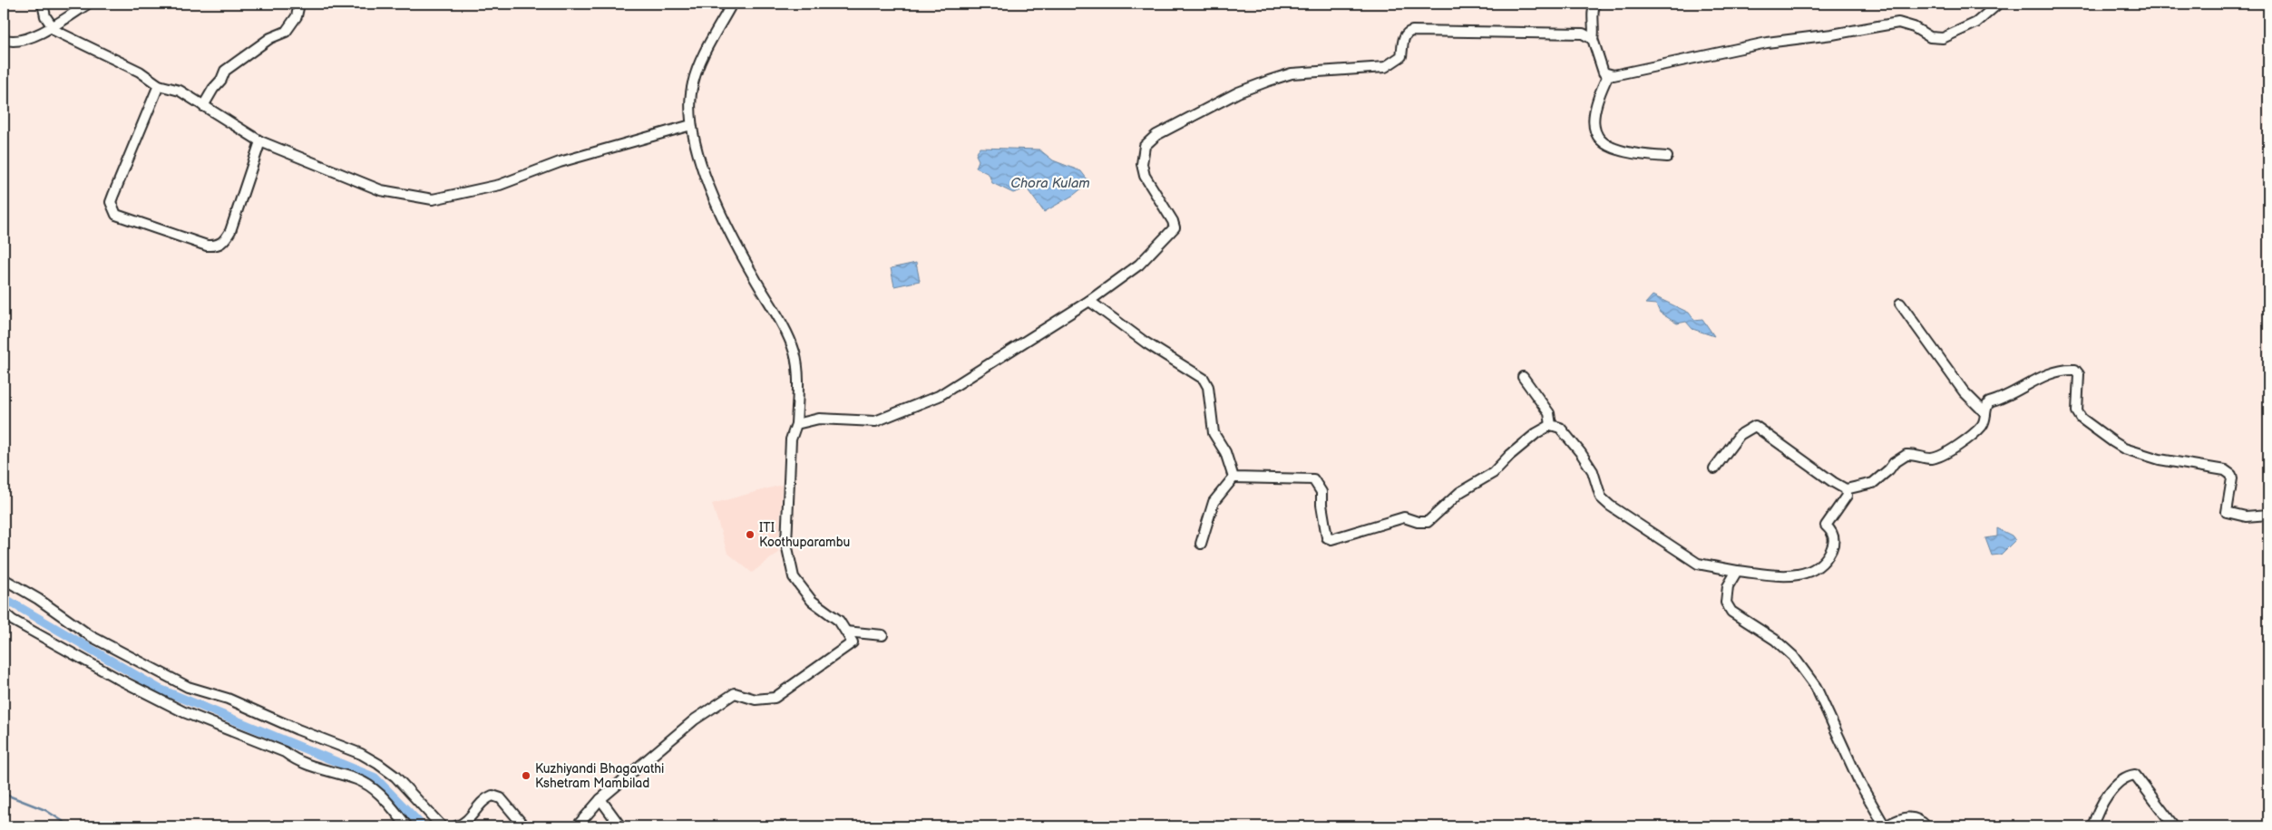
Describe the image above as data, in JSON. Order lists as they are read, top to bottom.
{
  "water": ["Chora Kulam"],
  "places": ["ITI Koothuparambu", "Kuzhiyandi Bhagavathi Kshetram Mambilad"]
}
